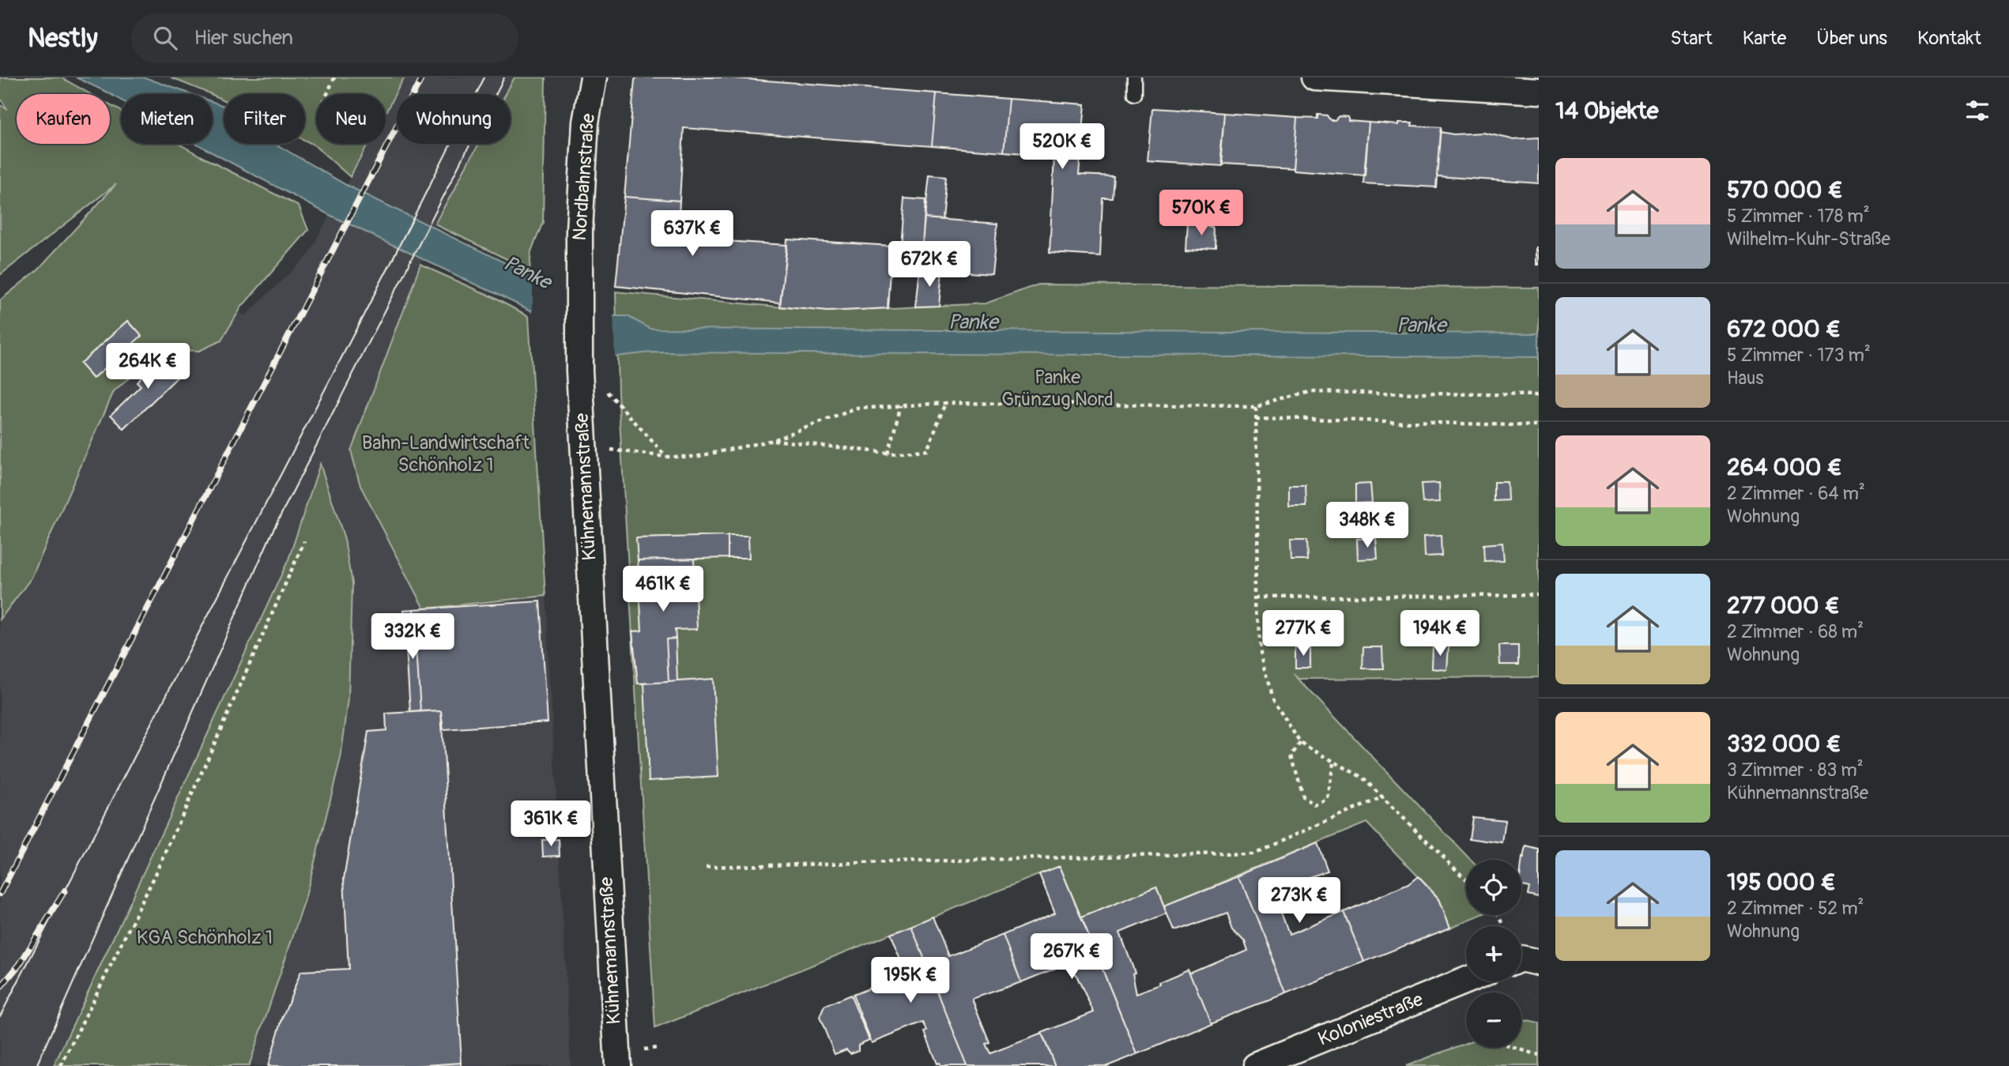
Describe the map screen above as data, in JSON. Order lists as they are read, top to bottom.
{
  "streets": {
    "street": ["Nordbahnstraße", "Kühnemannstraße", "Koloniestraße"]
  },
  "crossings": [
    ["Nordbahnstraße", "Kühnemannstraße"]
  ],
  "water": ["Panke"],
  "parks": ["Panke Grünzug Nord", "Bahn-Landwirtschaft Schönholz 1", "KGA Schönholz 1"],
  "page": {
    "header": "Nestly",
    "search": "Hier suchen",
    "nav": [
      "Start",
      "Karte",
      "Über uns",
      "Kontakt"
    ],
    "heading": "14 Objekte",
    "chip": [
      "Kaufen",
      "Mieten",
      "Filter",
      "Neu",
      "Wohnung"
    ],
    "price": [
      "520K €",
      "570K €",
      "637K €",
      "672K €",
      "264K €",
      "348K €",
      "461K €",
      "277K €",
      "194K €",
      "332K €",
      "361K €",
      "273K €",
      "267K €",
      "195K €"
    ],
    "list": [
      {
        "name": "570 000 €",
        "note": "5 Zimmer · 178 m² · Wilhelm-Kuhr-Straße"
      },
      {
        "name": "672 000 €",
        "note": "5 Zimmer · 173 m² · Haus"
      },
      {
        "name": "264 000 €",
        "note": "2 Zimmer · 64 m² · Wohnung"
      },
      {
        "name": "277 000 €",
        "note": "2 Zimmer · 68 m² · Wohnung"
      },
      {
        "name": "332 000 €",
        "note": "3 Zimmer · 83 m² · Kühnemannstraße"
      },
      {
        "name": "195 000 €",
        "note": "2 Zimmer · 52 m² · Wohnung"
      }
    ],
    "map_buttons": ["+", "−"]
  }
}
